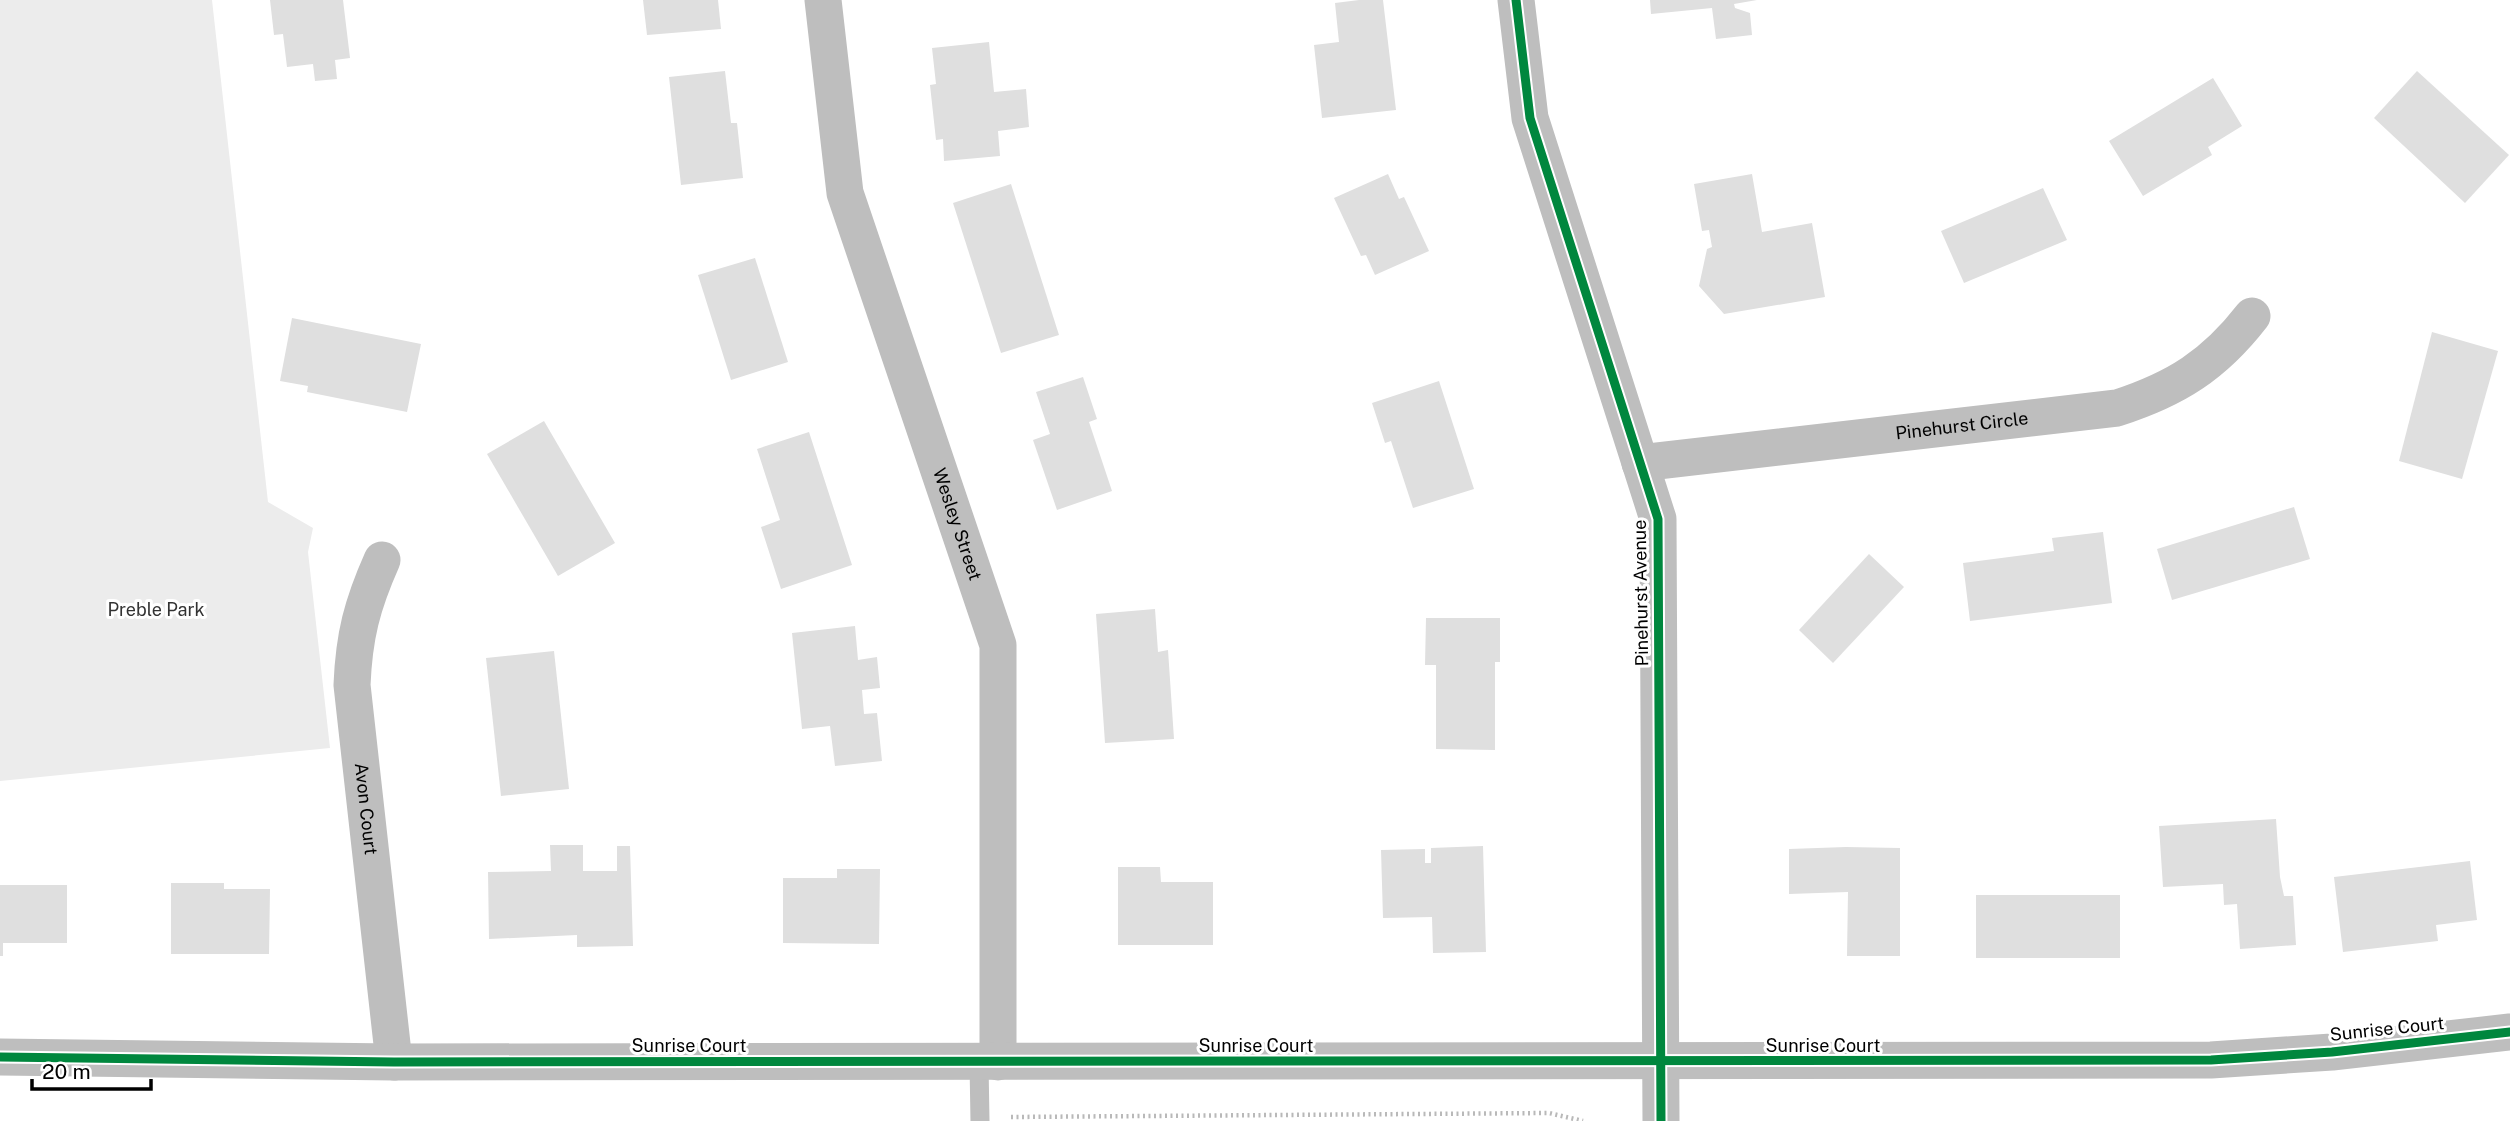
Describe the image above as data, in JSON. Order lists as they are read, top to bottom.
{
  "streets": {
    "street": [
      "Pinehurst Circle",
      "Wesley Street",
      "Pinehurst Avenue",
      "Avon Court",
      "Sunrise Court"
    ]
  },
  "crossings": [
    ["Pinehurst Circle", "Pinehurst Avenue"],
    ["Wesley Street", "Sunrise Court"],
    ["Pinehurst Avenue", "Sunrise Court"],
    ["Avon Court", "Sunrise Court"]
  ],
  "parks": ["Preble Park"],
  "scale_bar": "20 m"
}
